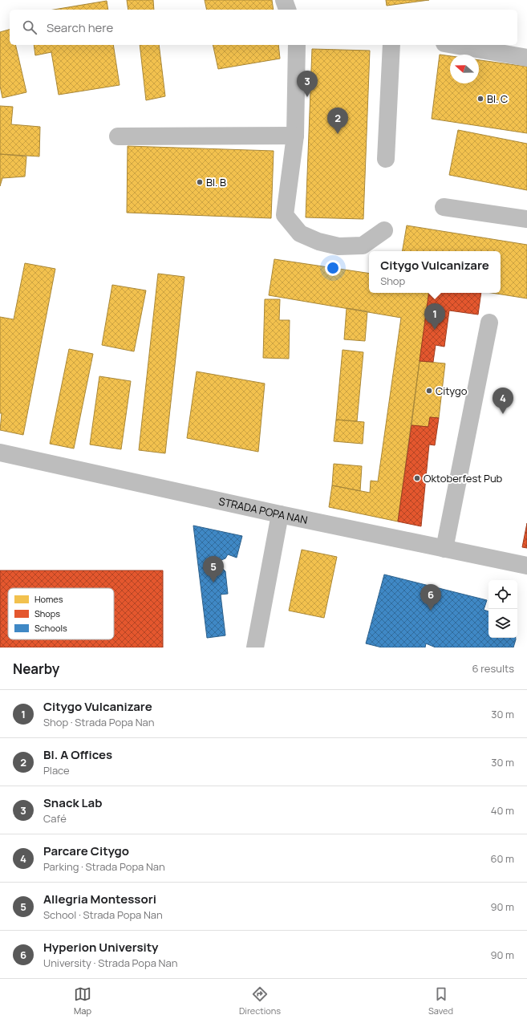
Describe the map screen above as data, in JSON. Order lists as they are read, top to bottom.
{
  "streets": {
    "street": ["STRADA POPA NAN"]
  },
  "places": [
    "Bl. C",
    "Bl. B",
    "Citygo",
    "Oktoberfest Pub"
  ],
  "legend": ["Homes", "Shops", "Schools"],
  "north": "left",
  "page": {
    "search": "Search here",
    "pins": [
      "3",
      "2",
      "1",
      "4",
      "5",
      "6"
    ],
    "popup": ["Citygo Vulcanizare", "Shop"],
    "heading": ["Nearby", "6 results"],
    "list": [
      {
        "mark": "1",
        "name": "Citygo Vulcanizare",
        "note": "Shop · Strada Popa Nan",
        "value": "30 m"
      },
      {
        "mark": "2",
        "name": "Bl. A Offices",
        "note": "Place",
        "value": "30 m"
      },
      {
        "mark": "3",
        "name": "Snack Lab",
        "note": "Café",
        "value": "40 m"
      },
      {
        "mark": "4",
        "name": "Parcare Citygo",
        "note": "Parking · Strada Popa Nan",
        "value": "60 m"
      },
      {
        "mark": "5",
        "name": "Allegria Montessori",
        "note": "School · Strada Popa Nan",
        "value": "90 m"
      },
      {
        "mark": "6",
        "name": "Hyperion University",
        "note": "University · Strada Popa Nan",
        "value": "90 m"
      }
    ],
    "nav": ["Map", "Directions", "Saved"]
  }
}
